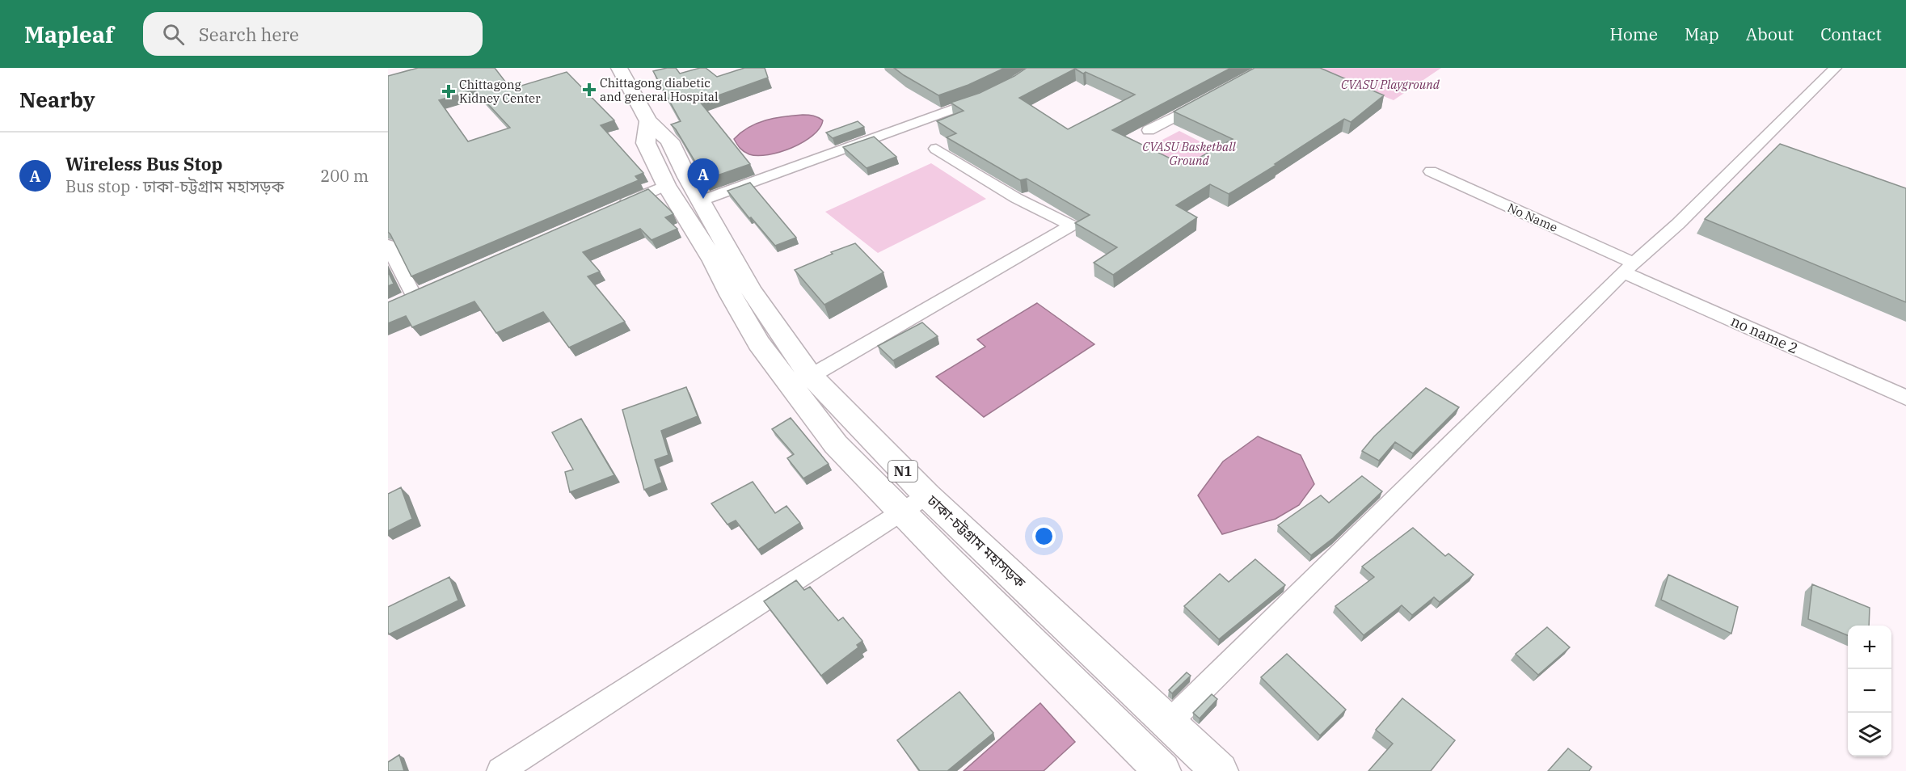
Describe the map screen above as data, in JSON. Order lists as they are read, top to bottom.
{
  "streets": {
    "highway": ["N1", "ঢাকা-চট্টগ্রাম মহাসড়ক"],
    "street": ["No Name", "no name 2"]
  },
  "crossings": [
    ["No Name", "no name 2"]
  ],
  "parks": ["CVASU Playground", "CVASU Basketball Ground"],
  "places": {
    "health": ["Chittagong diabetic and general Hospital", "Chittagong Kidney Center"]
  },
  "page": {
    "header": "Mapleaf",
    "search": "Search here",
    "nav": [
      "Home",
      "Map",
      "About",
      "Contact"
    ],
    "heading": "Nearby",
    "list": [
      {
        "mark": "A",
        "name": "Wireless Bus Stop",
        "note": "Bus stop · ঢাকা-চট্টগ্রাম মহাসড়ক",
        "value": "200 m"
      }
    ],
    "pins": "A",
    "map_buttons": ["+", "−"]
  }
}
